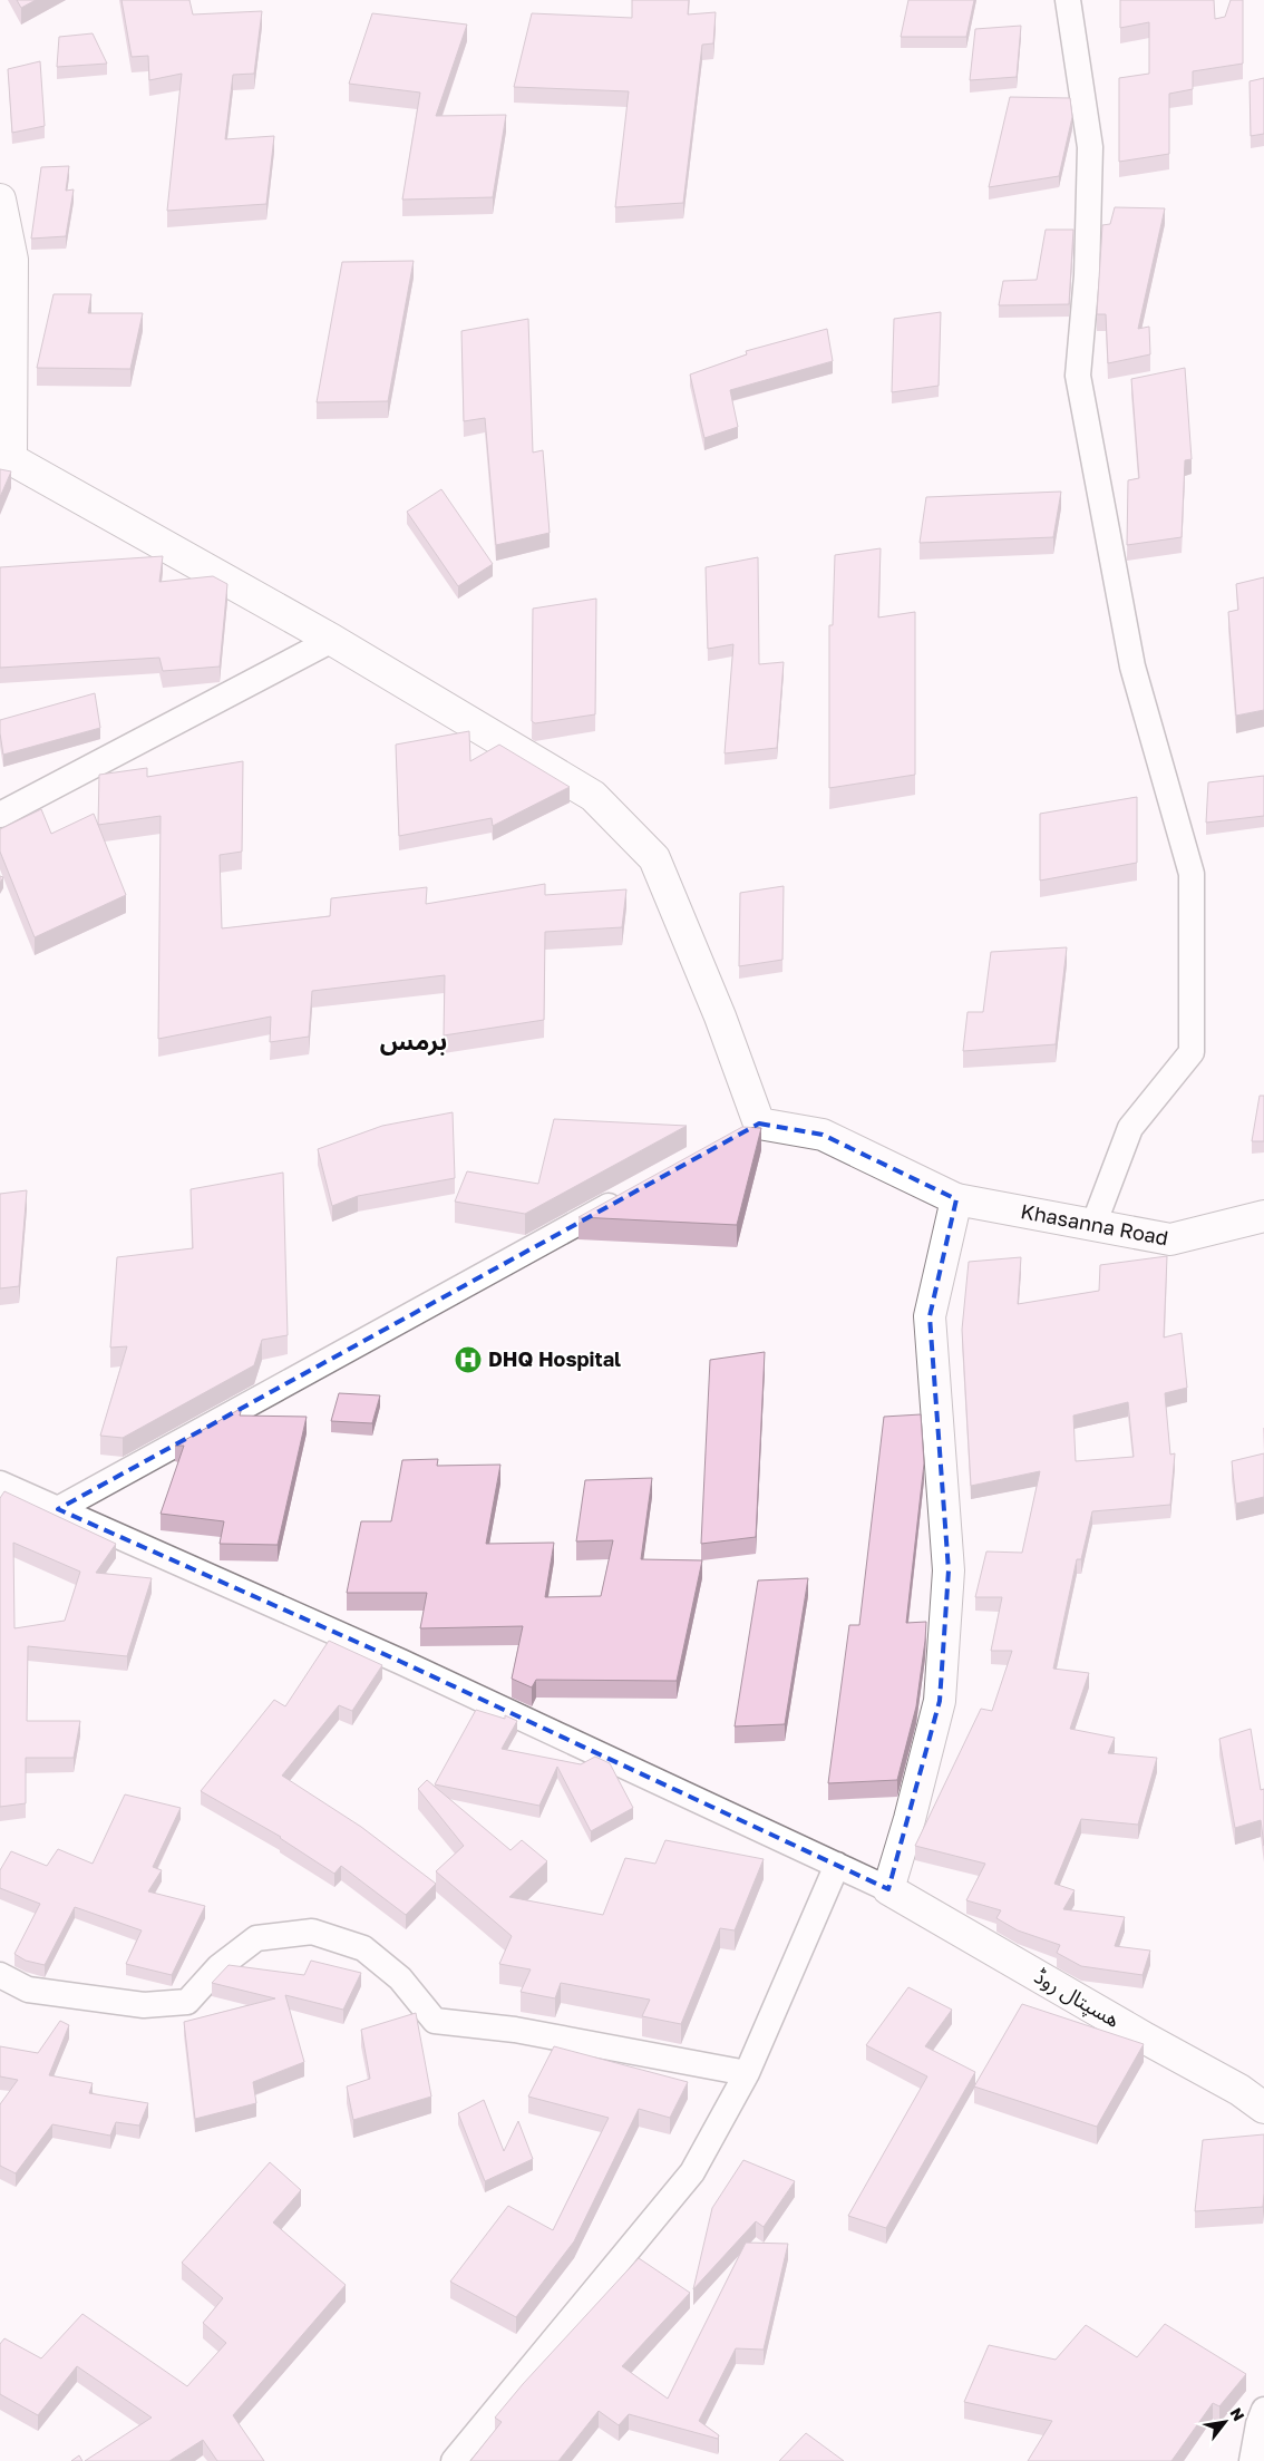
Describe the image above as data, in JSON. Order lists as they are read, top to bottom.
{
  "streets": {
    "street": ["Khasanna Road", "ھسپتال روڈ"]
  },
  "districts": ["برمس"],
  "places": {
    "hospital": ["DHQ Hospital"]
  },
  "north": "top right"
}
